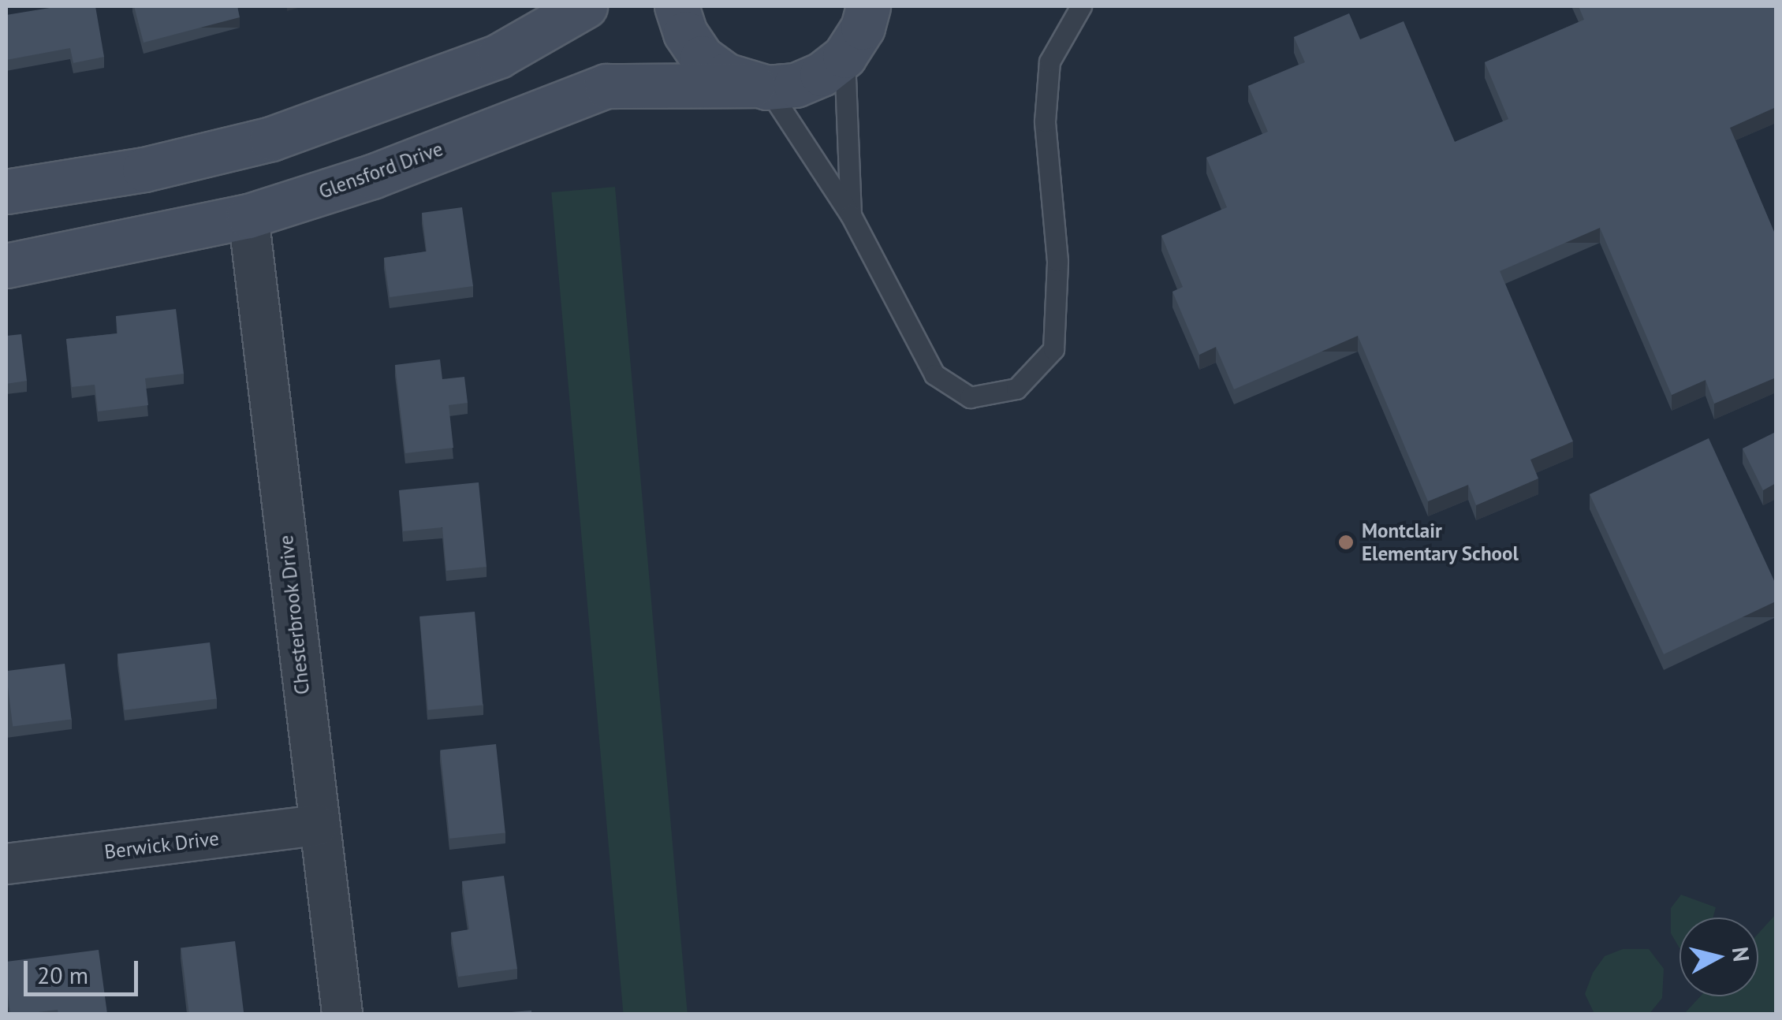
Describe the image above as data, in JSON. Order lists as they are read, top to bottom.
{
  "streets": {
    "main road": ["Glensford Drive"],
    "street": ["Chesterbrook Drive", "Berwick Drive"]
  },
  "crossings": [
    ["Glensford Drive", "Chesterbrook Drive"],
    ["Chesterbrook Drive", "Berwick Drive"]
  ],
  "places": ["Montclair Elementary School"],
  "scale_bar": "20 m",
  "north": "right"
}
